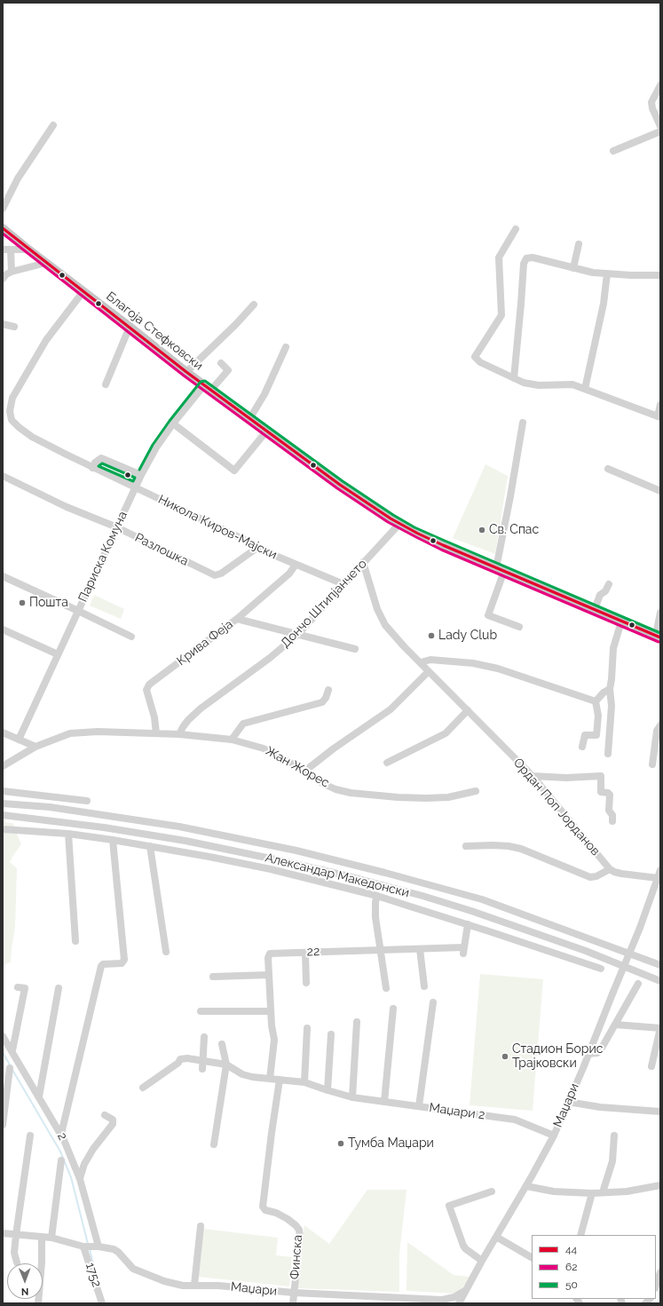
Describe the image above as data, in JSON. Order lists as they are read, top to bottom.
{
  "streets": {
    "main road": ["Благоја Стефковски"],
    "street": [
      "Никола Киров-Мајски",
      "Разлошка",
      "Париска Комуна",
      "Дончо Штипјанчето",
      "Крива Феја",
      "Жан Жорес",
      "Ордан Поп Јорданов",
      "Александар Македонски",
      "22",
      "Маџари",
      "Маџари 2",
      "2",
      "Финска",
      "1752"
    ]
  },
  "crossings": [
    ["Благоја Стефковски", "Никола Киров-Мајски"],
    ["Благоја Стефковски", "Париска Комуна"],
    ["Благоја Стефковски", "Дончо Штипјанчето"],
    ["Никола Киров-Мајски", "Разлошка"],
    ["Никола Киров-Мајски", "Париска Комуна"],
    ["Никола Киров-Мајски", "Дончо Штипјанчето"],
    ["Никола Киров-Мајски", "Крива Феја"],
    ["Разлошка", "Париска Комуна"],
    ["Дончо Штипјанчето", "Жан Жорес"],
    ["Дончо Штипјанчето", "Ордан Поп Јорданов"],
    ["Крива Феја", "Жан Жорес"],
    ["Маџари", "Маџари 2"],
    ["Маџари", "Финска"]
  ],
  "places": [
    "Св. Спас",
    "Пошта",
    "Lady Club",
    "Стадион Борис Трајковски",
    "Тумба Маџари"
  ],
  "lines": ["transit line 44", "transit line 62", "transit line 50"],
  "legend": ["44", "62", "50"],
  "north": "bottom"
}
